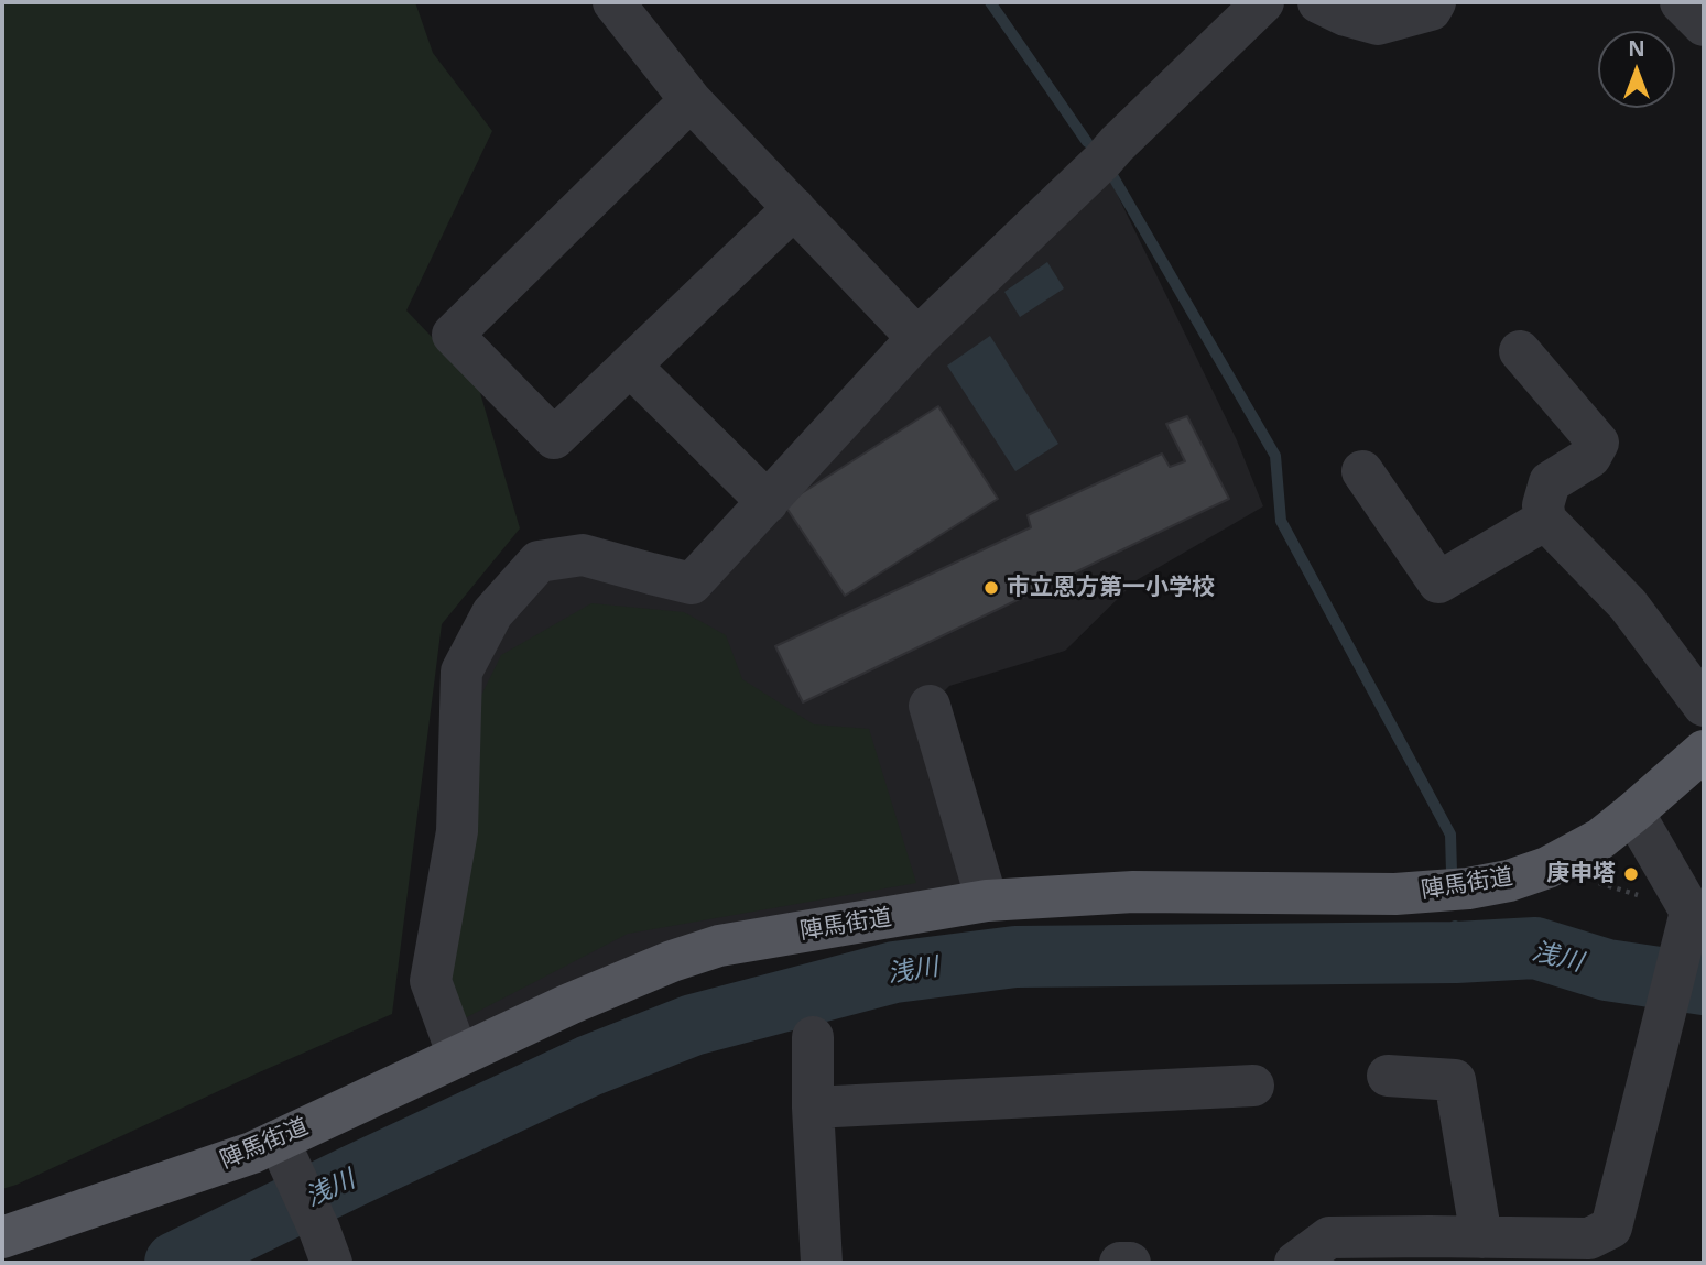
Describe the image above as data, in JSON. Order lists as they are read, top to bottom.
{
  "streets": {
    "main road": ["陣馬街道"]
  },
  "water": ["浅川"],
  "places": ["市立恩方第一小学校", "庚申塔"],
  "north": "top"
}
